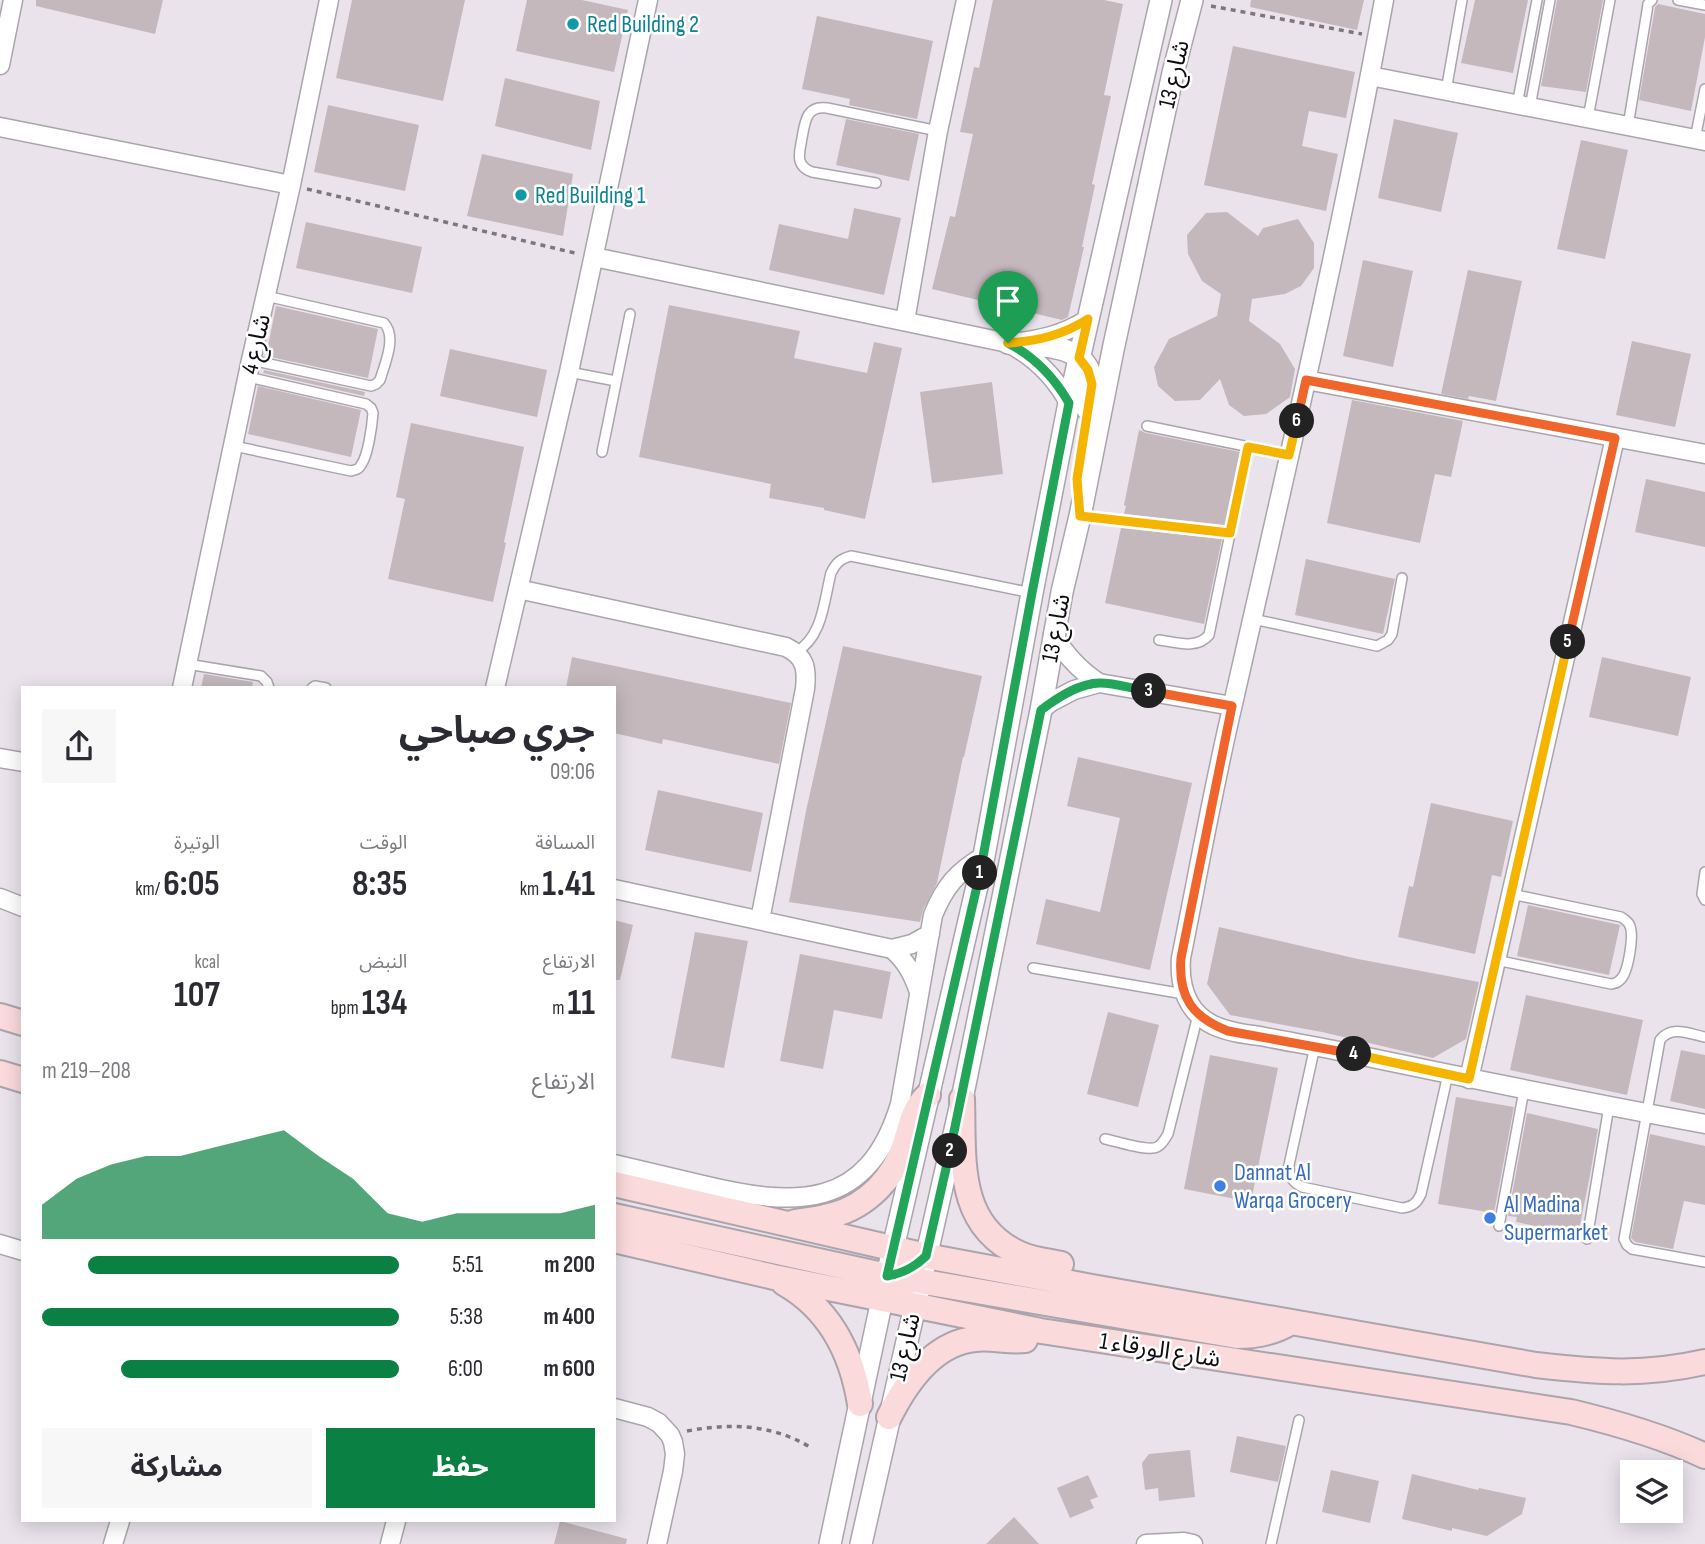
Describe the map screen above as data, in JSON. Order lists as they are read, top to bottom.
{
  "streets": {
    "main road": ["شارع الورقاء 1"],
    "street": ["شارع 13", "شارع 4"]
  },
  "crossings": [
    ["شارع 13", "شارع الورقاء 1"]
  ],
  "places": [
    "Red Building 2",
    "Red Building 1",
    "Dannat Al Warqa Grocery",
    "Al Madina Supermarket"
  ],
  "page": {
    "pins": [
      "6",
      "5",
      "3",
      "1",
      "4",
      "2"
    ],
    "heading": ["جري صباحي", "09:06"],
    "stats": [
      ["المسافة", "1.41 km"],
      ["الوقت", "8:35"],
      ["الوتيرة", "6:05 /km"],
      ["الارتفاع", "11 m"],
      ["النبض", "134 bpm"],
      ["kcal", "107"]
    ],
    "chart": ["الارتفاع", "208–219 m"],
    "list": [
      {
        "name": "200 m",
        "note": "5:51"
      },
      {
        "name": "400 m",
        "note": "5:38"
      },
      {
        "name": "600 m",
        "note": "6:00"
      }
    ],
    "buttons": ["حفظ", "مشاركة"]
  }
}
